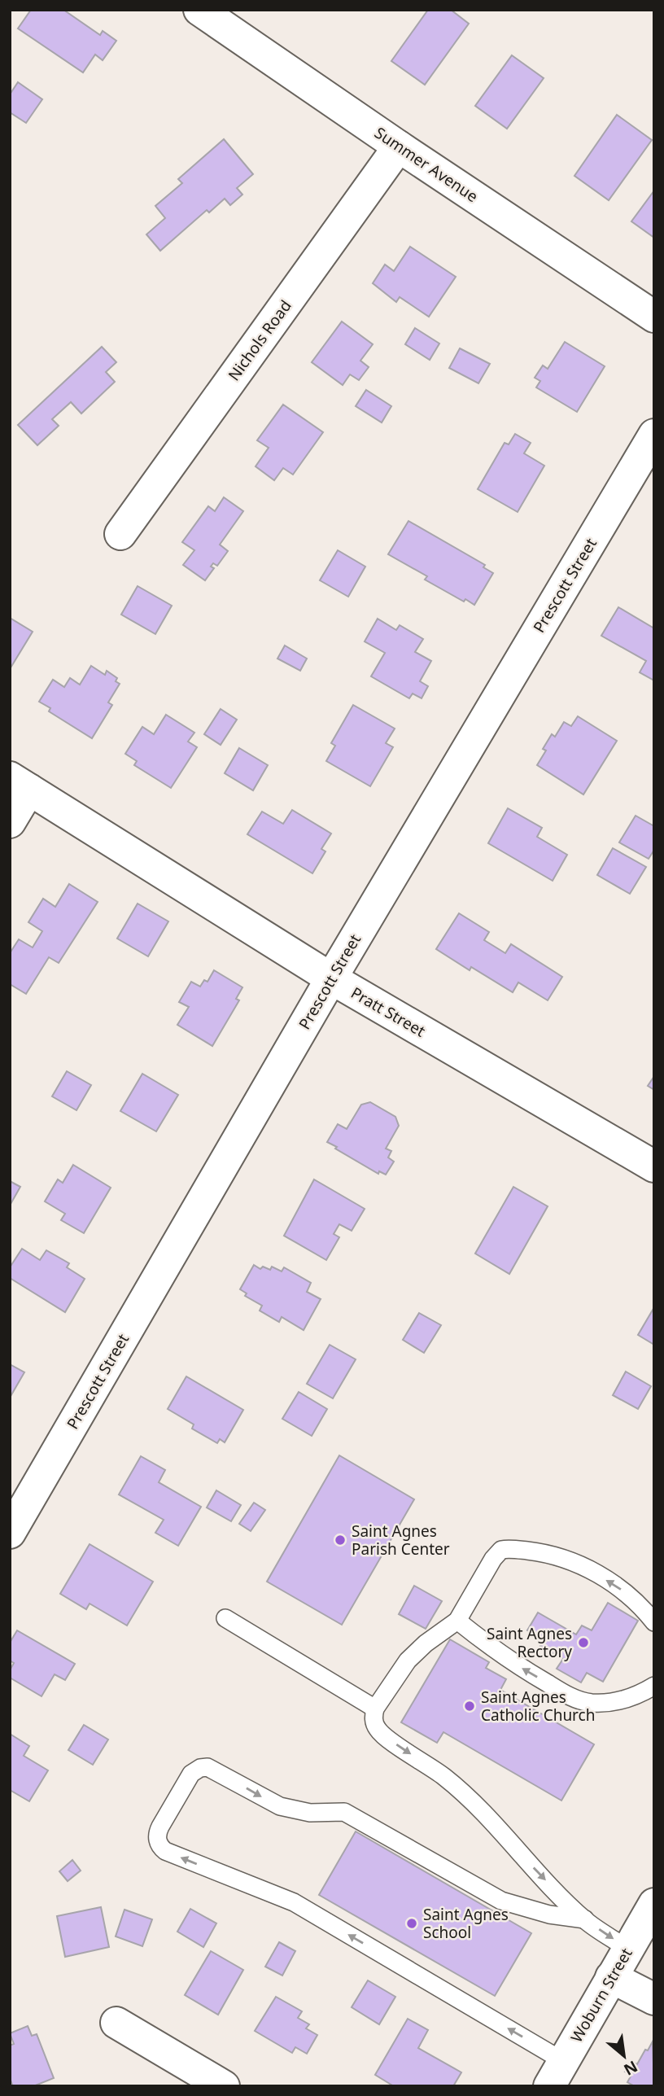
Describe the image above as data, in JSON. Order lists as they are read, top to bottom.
{
  "streets": {
    "street": [
      "Summer Avenue",
      "Nichols Road",
      "Prescott Street",
      "Pratt Street",
      "Woburn Street"
    ]
  },
  "crossings": [
    ["Summer Avenue", "Nichols Road"],
    ["Prescott Street", "Pratt Street"]
  ],
  "places": [
    "Saint Agnes Parish Center",
    "Saint Agnes Rectory",
    "Saint Agnes Catholic Church",
    "Saint Agnes School"
  ],
  "north": "bottom right"
}
